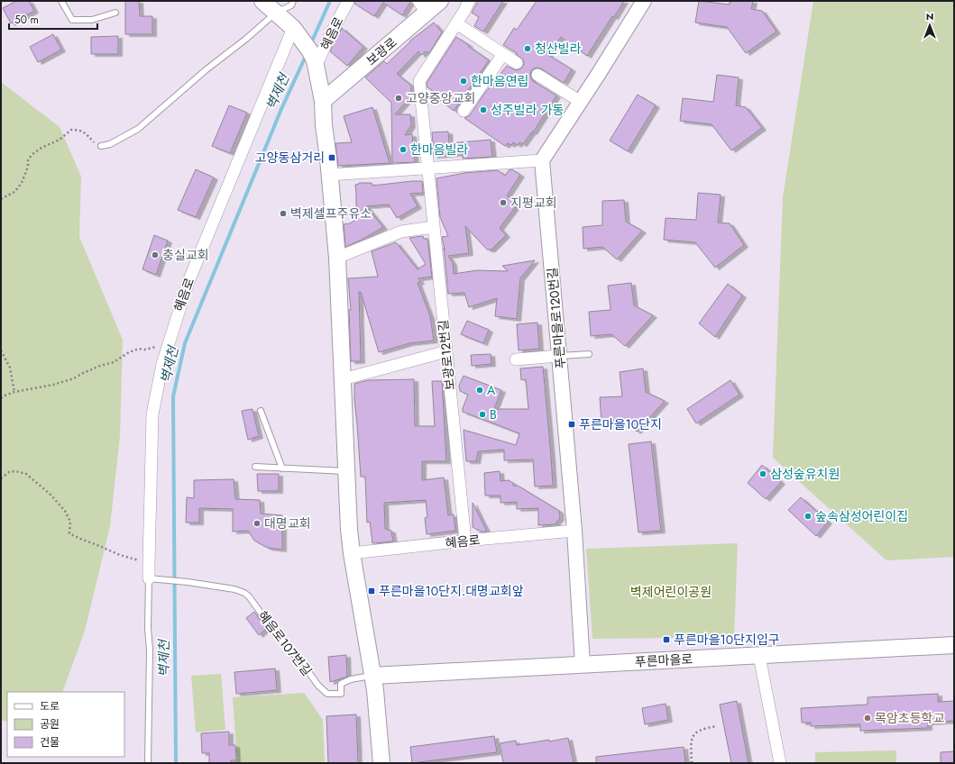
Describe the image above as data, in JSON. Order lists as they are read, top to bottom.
{
  "streets": {
    "main road": ["보광로", "푸른마을로"],
    "street": ["혜음로", "푸른마을로120번길", "보광로12번길"],
    "lane": ["혜음로107번길"]
  },
  "crossings": [
    ["혜음로", "푸른마을로120번길"],
    ["혜음로", "보광로12번길"],
    ["혜음로", "혜음로107번길"],
    ["푸른마을로120번길", "푸른마을로"],
    ["혜음로107번길", "푸른마을로"]
  ],
  "water": ["벽제천"],
  "parks": ["벽제어린이공원"],
  "places": {
    "other": [
      "청산빌라",
      "한마음연립",
      "고양중앙교회",
      "성주빌라 가동",
      "한마음빌라",
      "지평교회",
      "벽제셀프주유소",
      "충실교회",
      "A",
      "B",
      "삼성숲유치원",
      "숲속삼성어린이집",
      "대명교회",
      "목암초등학교"
    ],
    "transit": [
      "고양동삼거리",
      "푸른마을10단지",
      "푸른마을10단지.대명교회앞",
      "푸른마을10단지입구"
    ]
  },
  "legend": ["도로", "공원", "건물"],
  "scale_bar": "50 m",
  "north": "top"
}
